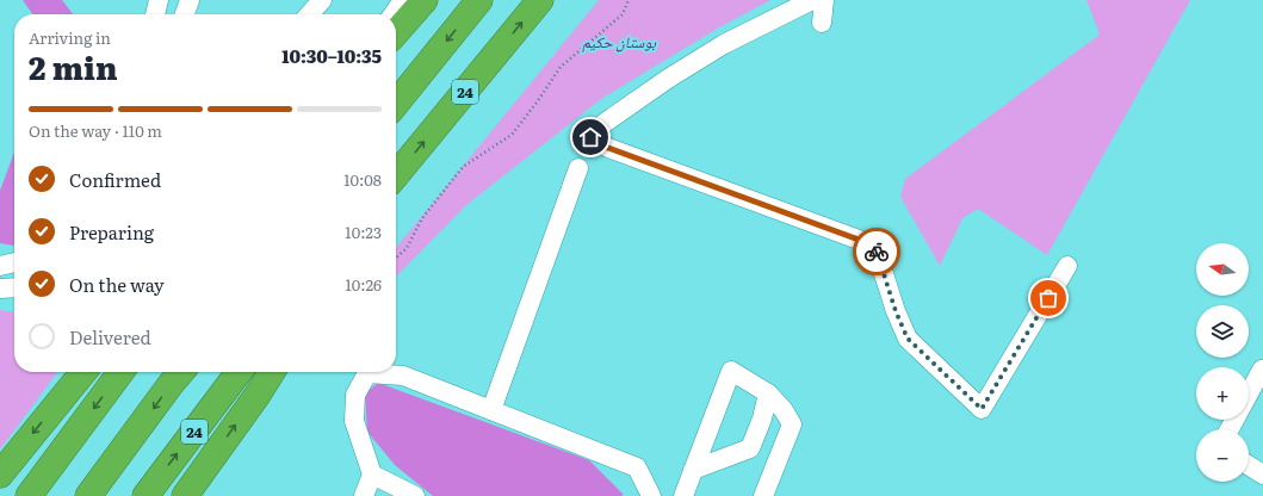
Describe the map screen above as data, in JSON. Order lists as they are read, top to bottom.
{
  "streets": {
    "highway": ["24"]
  },
  "parks": ["بوستان حکیم"],
  "north": "left",
  "page": {
    "heading": ["2 min", "Arriving in", "10:30–10:35"],
    "bar": "On the way · 110 m",
    "list": [
      ["Confirmed", "10:08"],
      ["Preparing", "10:23"],
      ["On the way", "10:26"],
      "Delivered"
    ],
    "map_buttons": ["+", "−"]
  }
}
